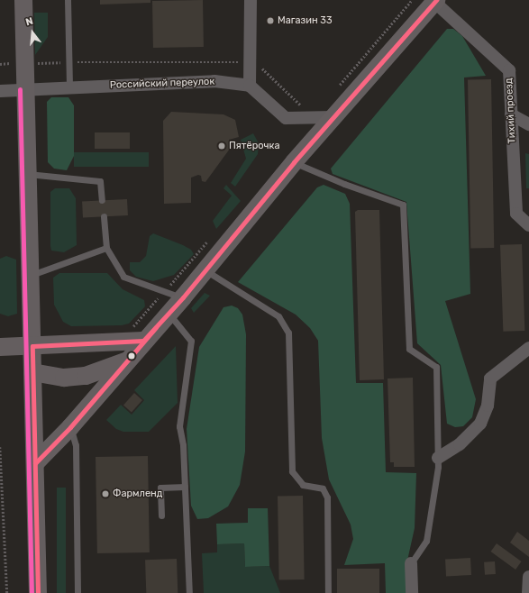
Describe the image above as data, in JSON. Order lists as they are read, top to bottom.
{
  "streets": {
    "street": ["Российский переулок", "Тихий проезд"]
  },
  "places": ["Магазин 33", "Пятёрочка", "Фармленд"],
  "north": "top"
}
